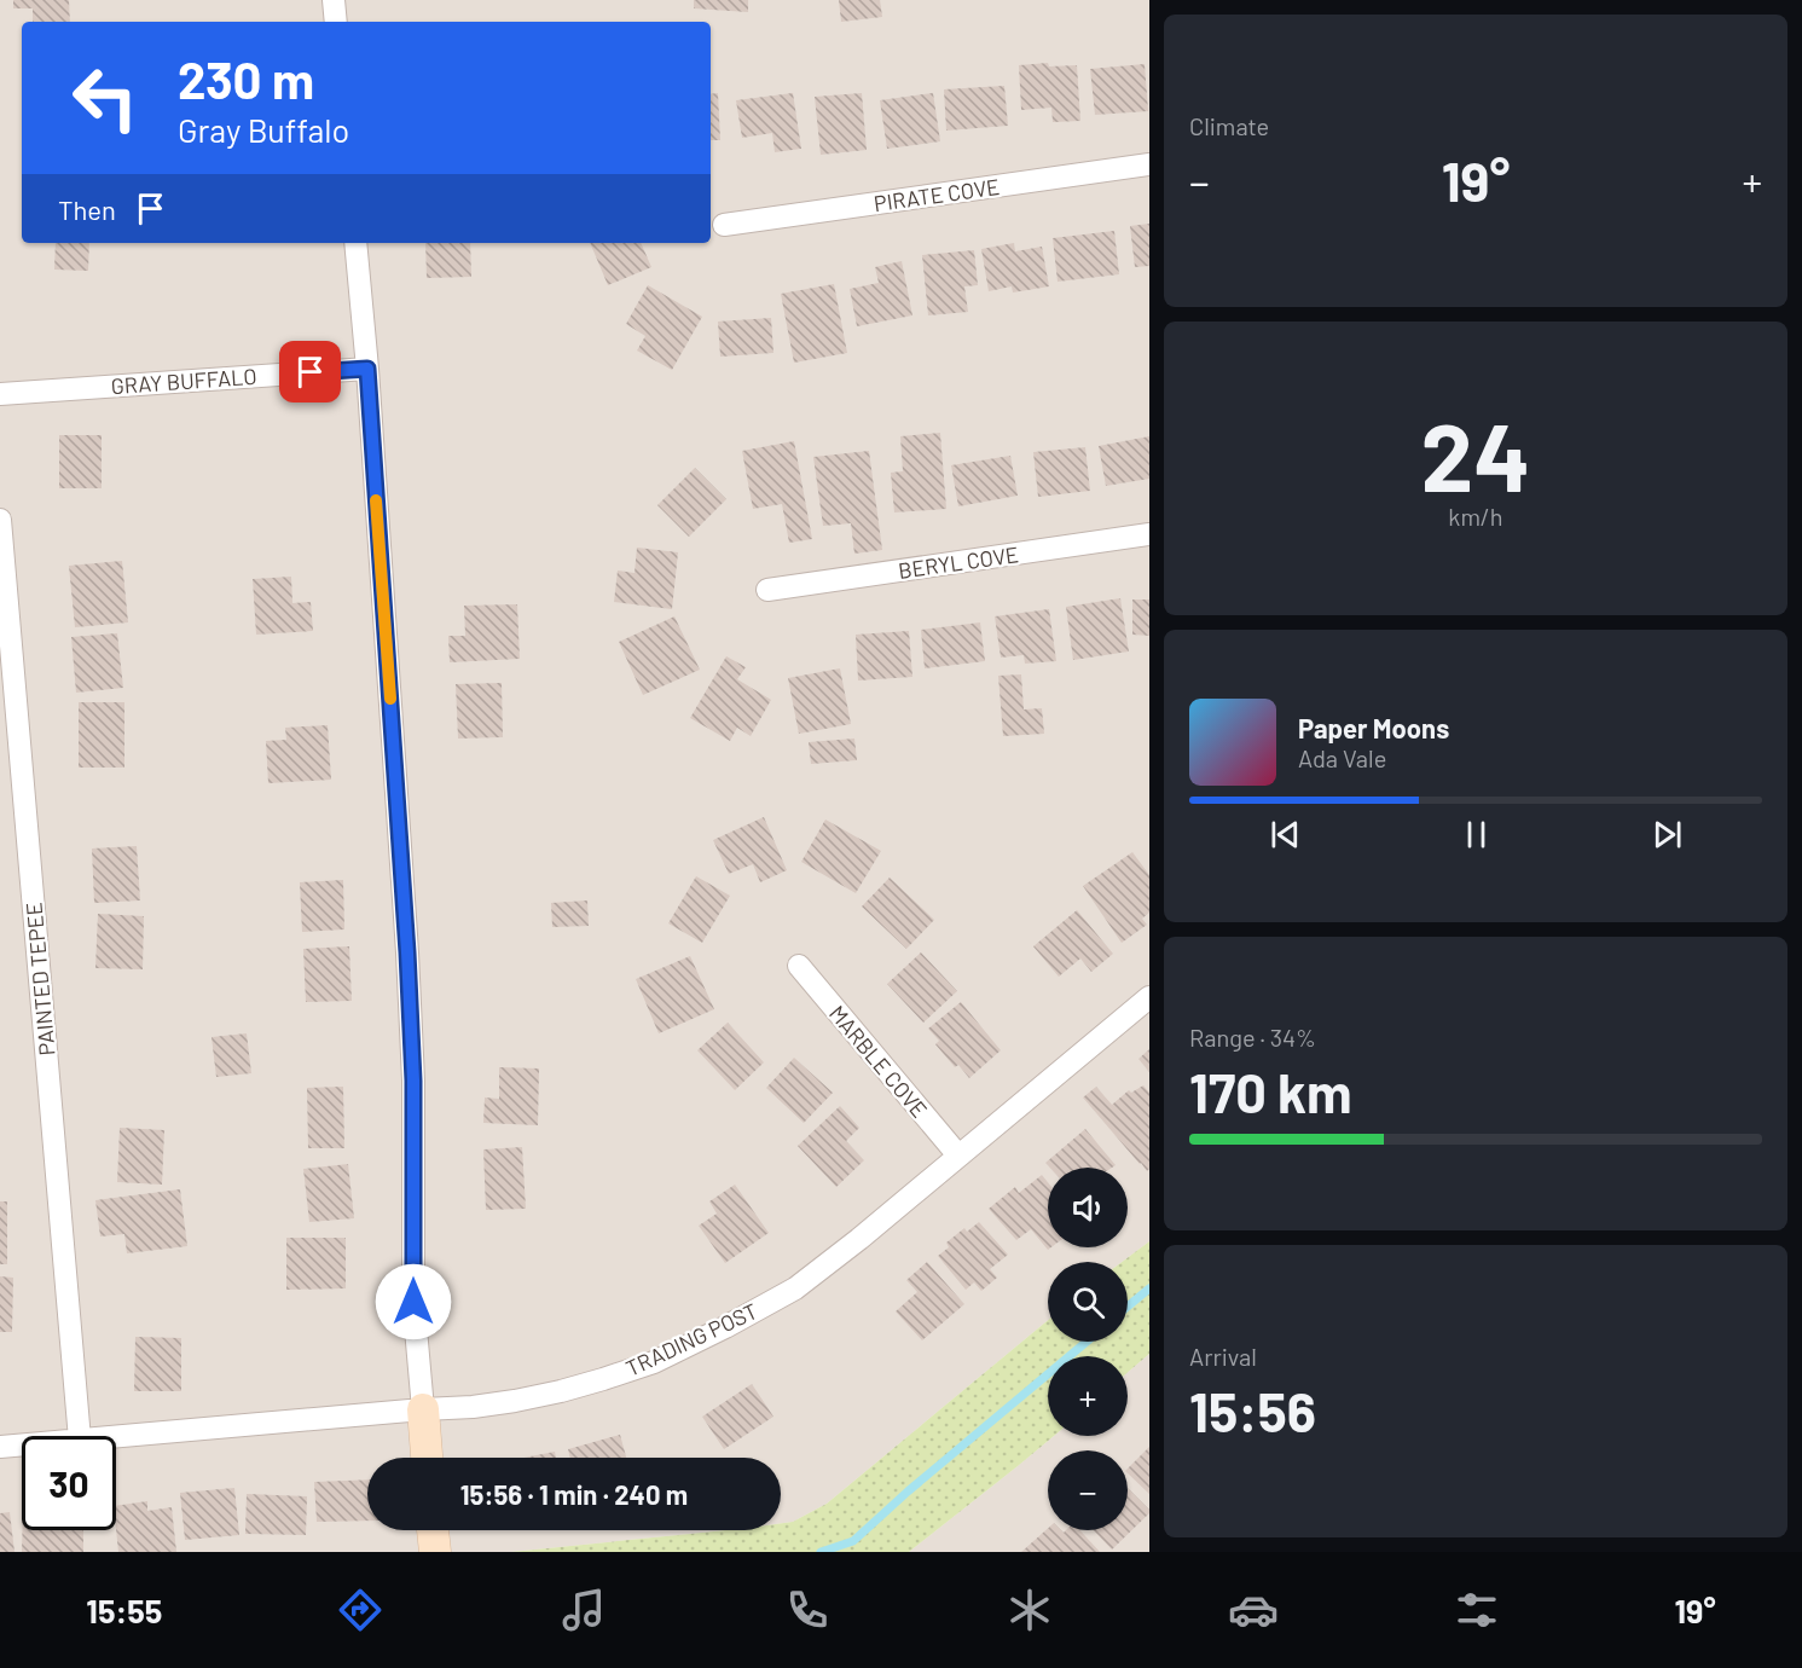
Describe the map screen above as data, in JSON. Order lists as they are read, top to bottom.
{
  "streets": {
    "street": [
      "PIRATE COVE",
      "GRAY BUFFALO",
      "BERYL COVE",
      "PAINTED TEPEE",
      "MARBLE COVE",
      "TRADING POST"
    ]
  },
  "crossings": [
    ["MARBLE COVE", "TRADING POST"]
  ],
  "page": {
    "tile": [
      "Climate",
      ["24", "km/h"],
      ["Range · 34%", "170 km"],
      ["Arrival", "15:56"]
    ],
    "turn": ["230 m", "Gray Buffalo"],
    "heat": ["−", "19°", "+"],
    "then": "Then",
    "song": ["Paper Moons", "Ada Vale"],
    "map_buttons": ["+", "−"],
    "limit": "30",
    "trip": "15:56 · 1 min · 240 m",
    "tabs": ["15:55", "19°"]
  }
}
